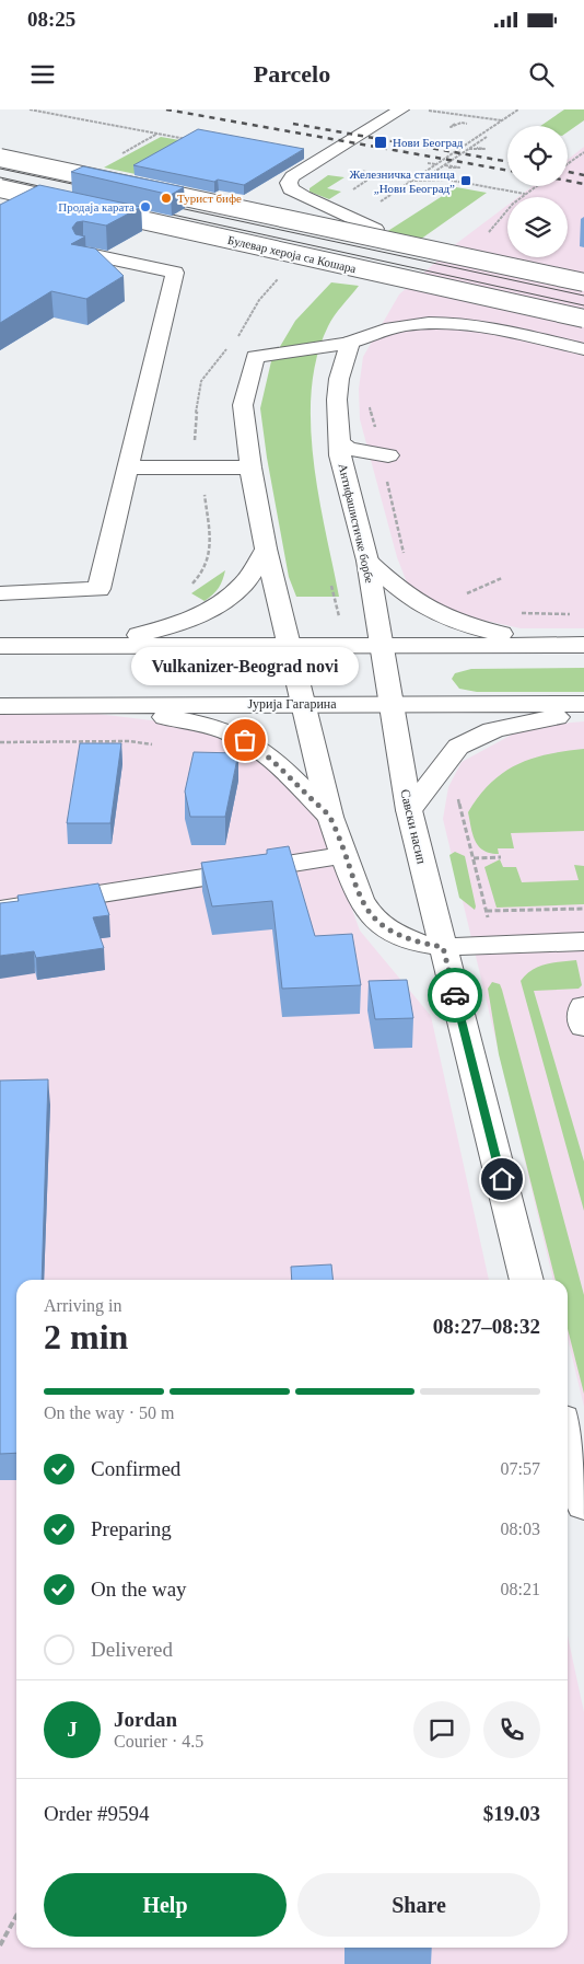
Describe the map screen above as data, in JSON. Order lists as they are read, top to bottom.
{
  "streets": {
    "main road": [
      "Булевар хероја са Кошара",
      "Антифашистичке борбе",
      "Јурија Гагарина",
      "Савски насип"
    ]
  },
  "crossings": [
    ["Антифашистичке борбе", "Јурија Гагарина"],
    ["Антифашистичке борбе", "Савски насип"],
    ["Јурија Гагарина", "Савски насип"]
  ],
  "places": {
    "transit": ["Нови Београд", "Железничка станица „Нови Београд”"],
    "other": ["Турист бифе", "Продаја карата", "Vulkanizer-Beograd novi"]
  },
  "page": {
    "status": "08:25",
    "header": "Parcelo",
    "bubble": "Vulkanizer-Beograd novi",
    "heading": ["2 min", "Arriving in", "08:27–08:32"],
    "panel": [
      "Jordan",
      "Courier · 4.5",
      "Order #9594",
      "$19.03"
    ],
    "bar": "On the way · 50 m",
    "list": [
      ["Confirmed", "07:57"],
      ["Preparing", "08:03"],
      ["On the way", "08:21"],
      "Delivered"
    ],
    "round": "J",
    "buttons": ["Help", "Share"]
  }
}
